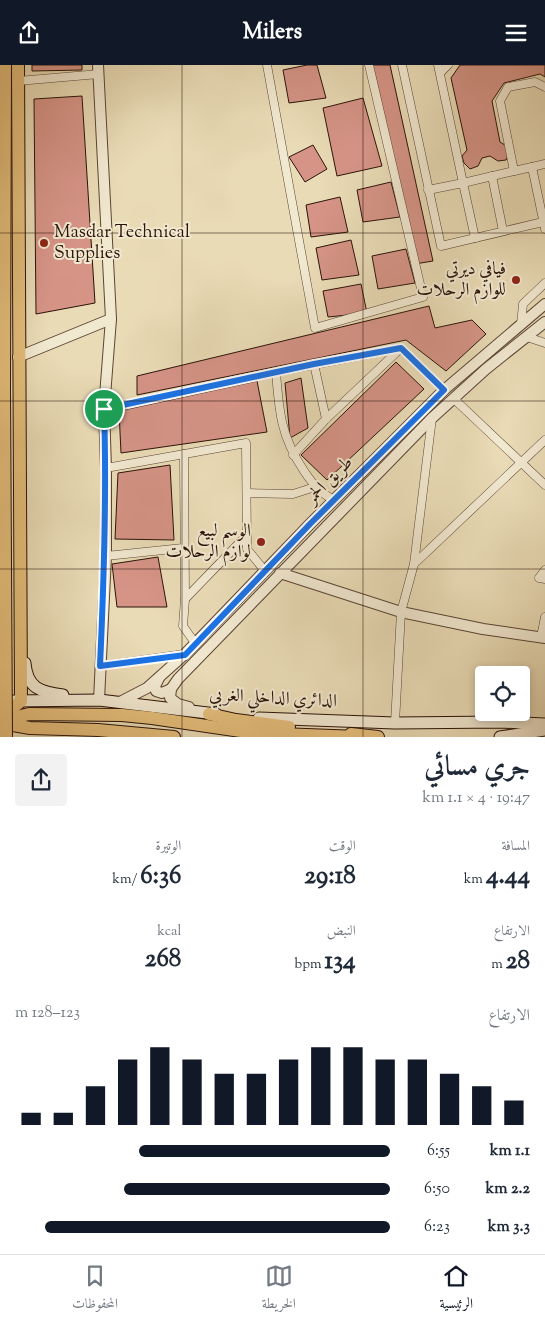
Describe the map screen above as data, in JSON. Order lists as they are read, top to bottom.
{
  "streets": {
    "main road": ["الدائري الداخلي الغربي"],
    "street": ["طريق الحمر"]
  },
  "crossings": [
    ["طريق الحمر", "الدائري الداخلي الغربي"]
  ],
  "places": ["Masdar Technical Supplies", "فيافي ديرتي للوازم الرحلات", "الوسم لبيع لوازم الرحلات"],
  "page": {
    "header": "Milers",
    "heading": ["جري مسائي", "19:47 · 4 × 1.1 km"],
    "stats": [
      ["المسافة", "4.44 km"],
      ["الوقت", "29:18"],
      ["الوتيرة", "6:36 /km"],
      ["الارتفاع", "28 m"],
      ["النبض", "134 bpm"],
      ["kcal", "268"]
    ],
    "chart": ["الارتفاع", "123–128 m"],
    "list": [
      {
        "name": "1.1 km",
        "note": "6:55"
      },
      {
        "name": "2.2 km",
        "note": "6:50"
      },
      {
        "name": "3.3 km",
        "note": "6:23"
      }
    ],
    "tabs": ["الرئيسية", "الخريطة", "المحفوظات"]
  }
}
